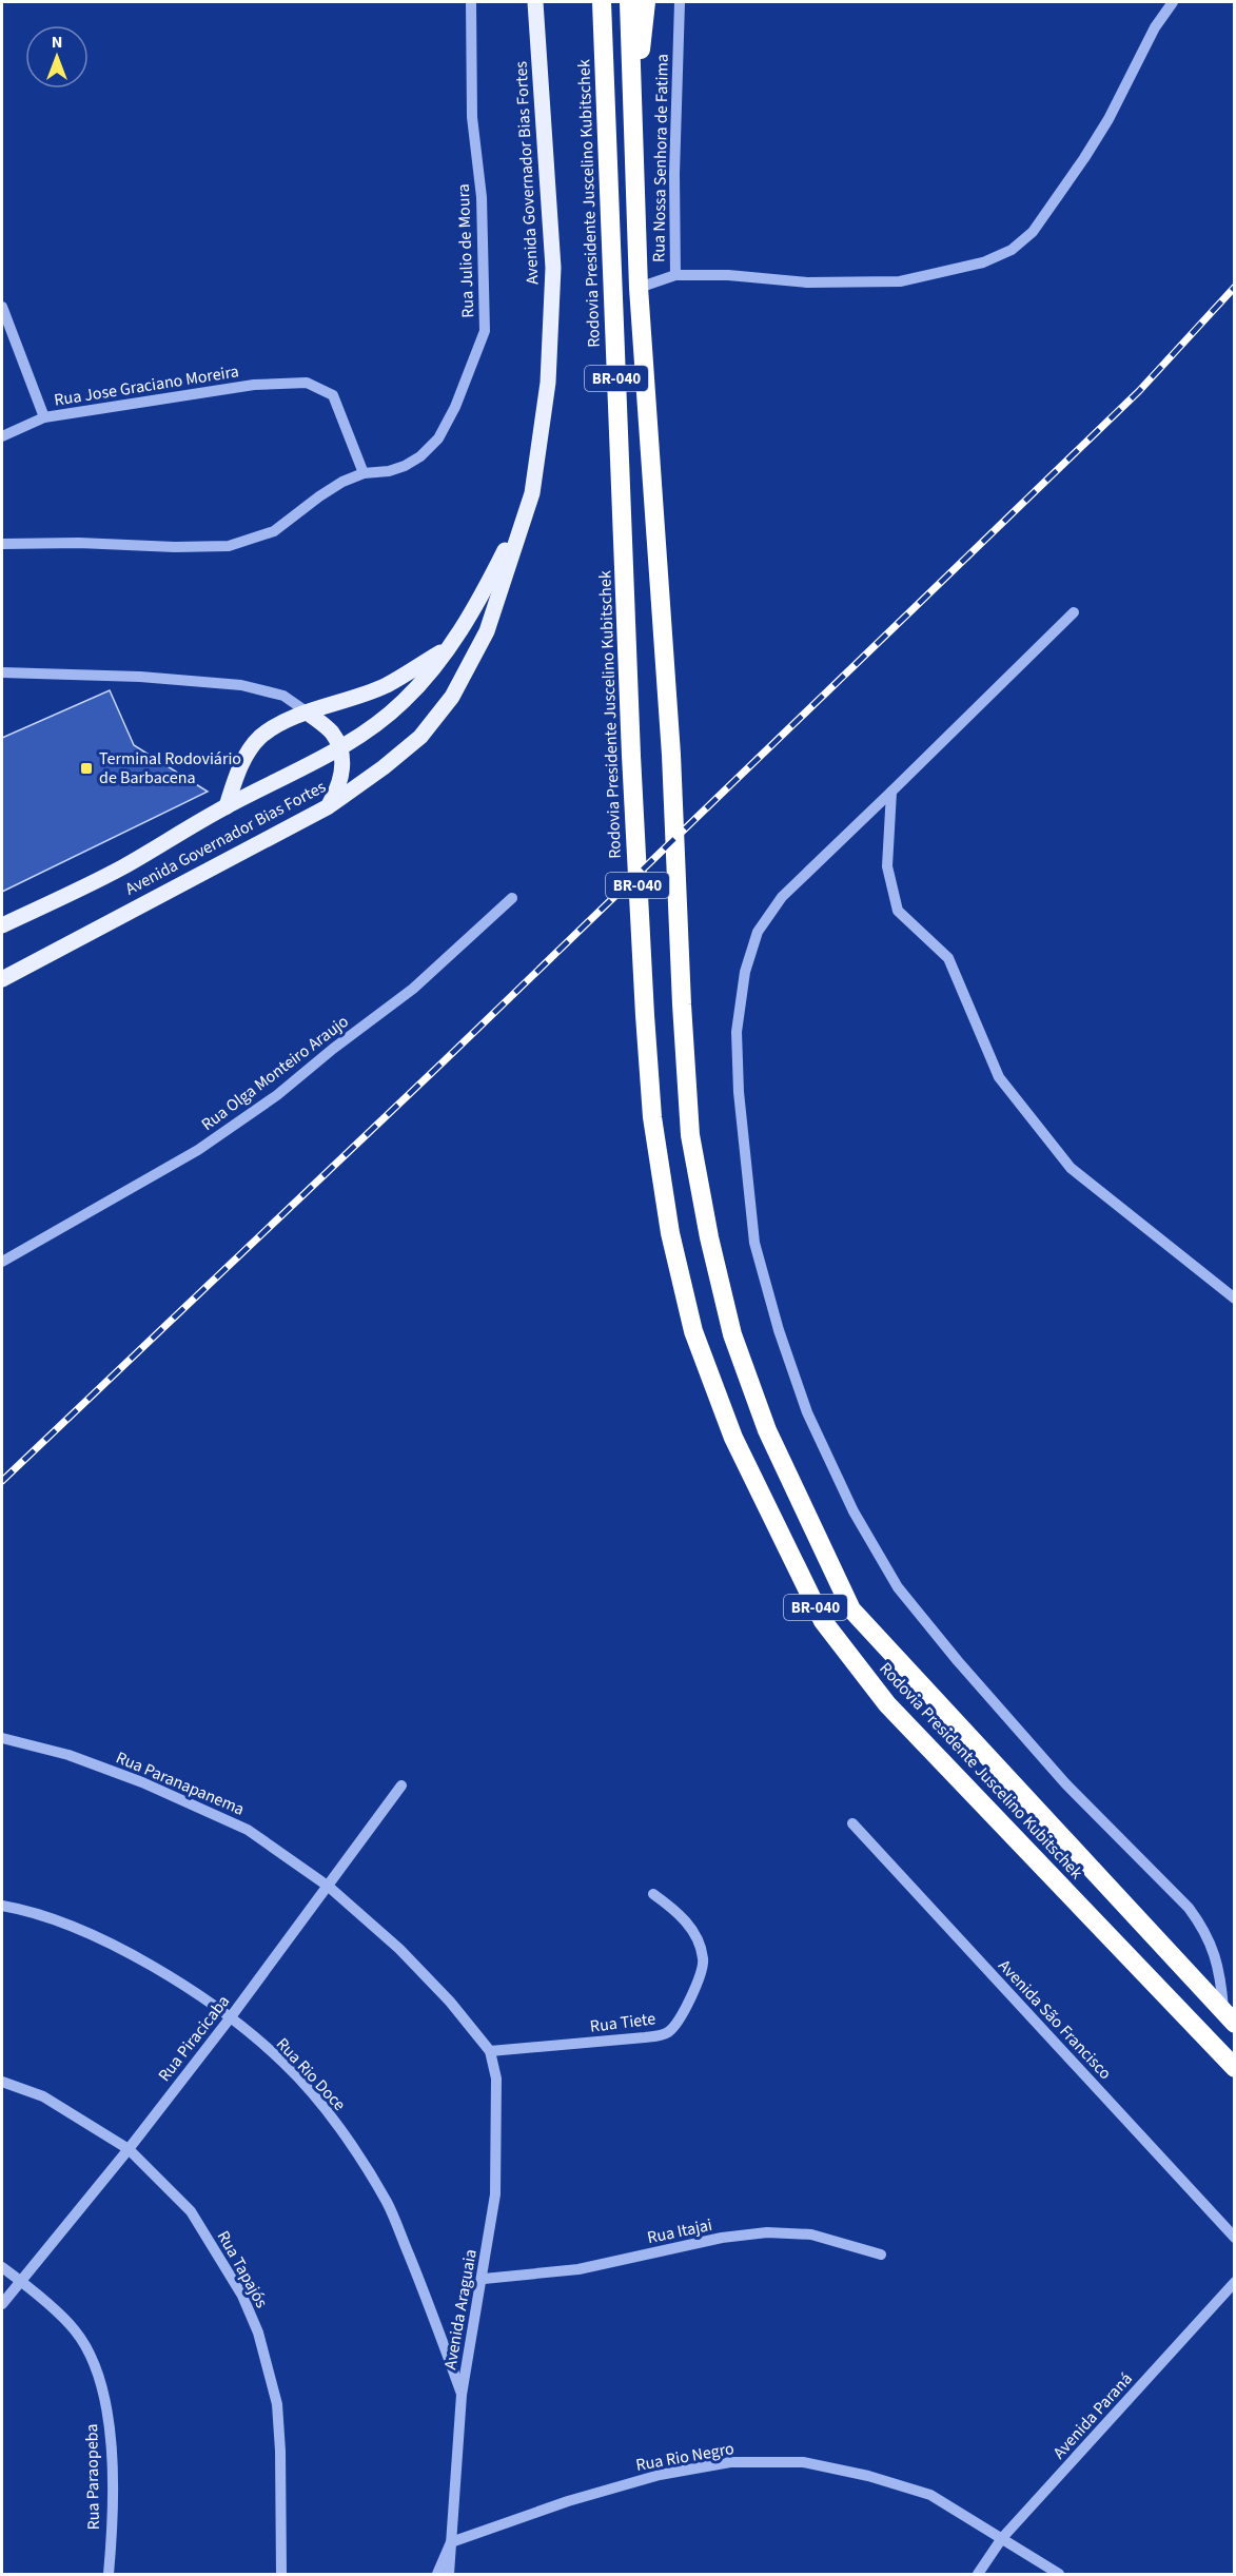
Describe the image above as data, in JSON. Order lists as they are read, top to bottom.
{
  "streets": {
    "highway": ["Rodovia Presidente Juscelino Kubitschek", "BR-040"],
    "main road": ["Avenida Governador Bias Fortes"],
    "street": [
      "Rua Nossa Senhora de Fatima",
      "Rua Julio de Moura",
      "Rua Jose Graciano Moreira",
      "Rua Olga Monteiro Araujo",
      "Rua Paranapanema",
      "Avenida São Francisco",
      "Rua Tiete",
      "Rua Piracicaba",
      "Rua Rio Doce",
      "Rua Itajai",
      "Rua Tapajós",
      "Avenida Araguaia",
      "Avenida Paraná",
      "Rua Rio Negro",
      "Rua Paraopeba"
    ]
  },
  "crossings": [
    ["Rua Nossa Senhora de Fatima", "Rodovia Presidente Juscelino Kubitschek"],
    ["Rua Julio de Moura", "Rua Jose Graciano Moreira"],
    ["Rua Paranapanema", "Rua Tiete"],
    ["Rua Paranapanema", "Rua Piracicaba"],
    ["Rua Paranapanema", "Avenida Araguaia"],
    ["Rua Tiete", "Avenida Araguaia"],
    ["Rua Piracicaba", "Rua Rio Doce"],
    ["Rua Piracicaba", "Rua Tapajós"],
    ["Rua Piracicaba", "Rua Paraopeba"],
    ["Rua Rio Doce", "Avenida Araguaia"],
    ["Rua Itajai", "Avenida Araguaia"],
    ["Avenida Araguaia", "Rua Rio Negro"],
    ["Avenida Paraná", "Rua Rio Negro"]
  ],
  "places": {
    "transit": ["Terminal Rodoviário de Barbacena"]
  },
  "north": "top"
}
